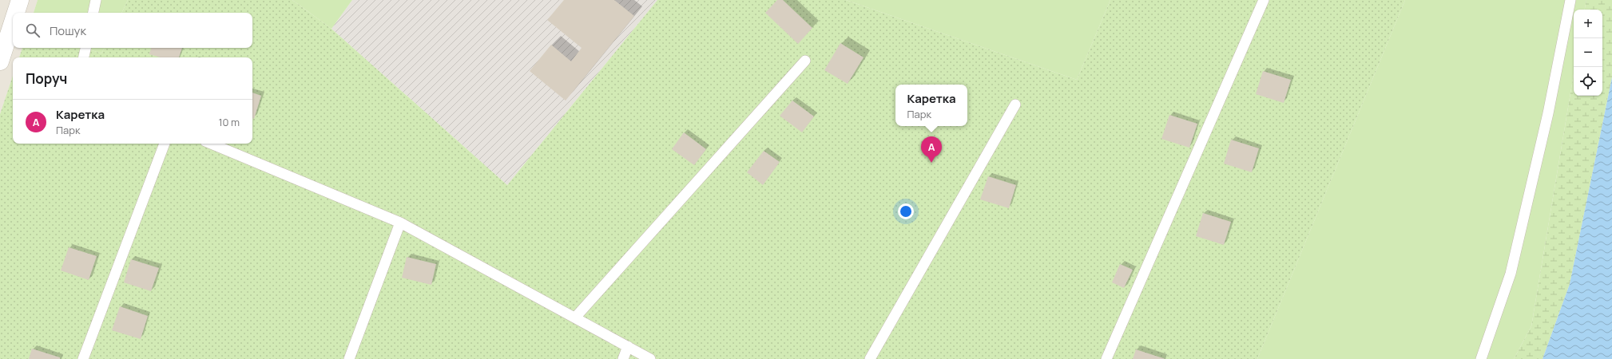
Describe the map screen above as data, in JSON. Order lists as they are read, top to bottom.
{
  "page": {
    "map_buttons": ["+", "−"],
    "search": "Пошук",
    "heading": "Поруч",
    "popup": ["Каретка", "Парк"],
    "list": [
      {
        "mark": "A",
        "name": "Каретка",
        "note": "Парк",
        "value": "10 m"
      }
    ],
    "pins": "A"
  }
}
